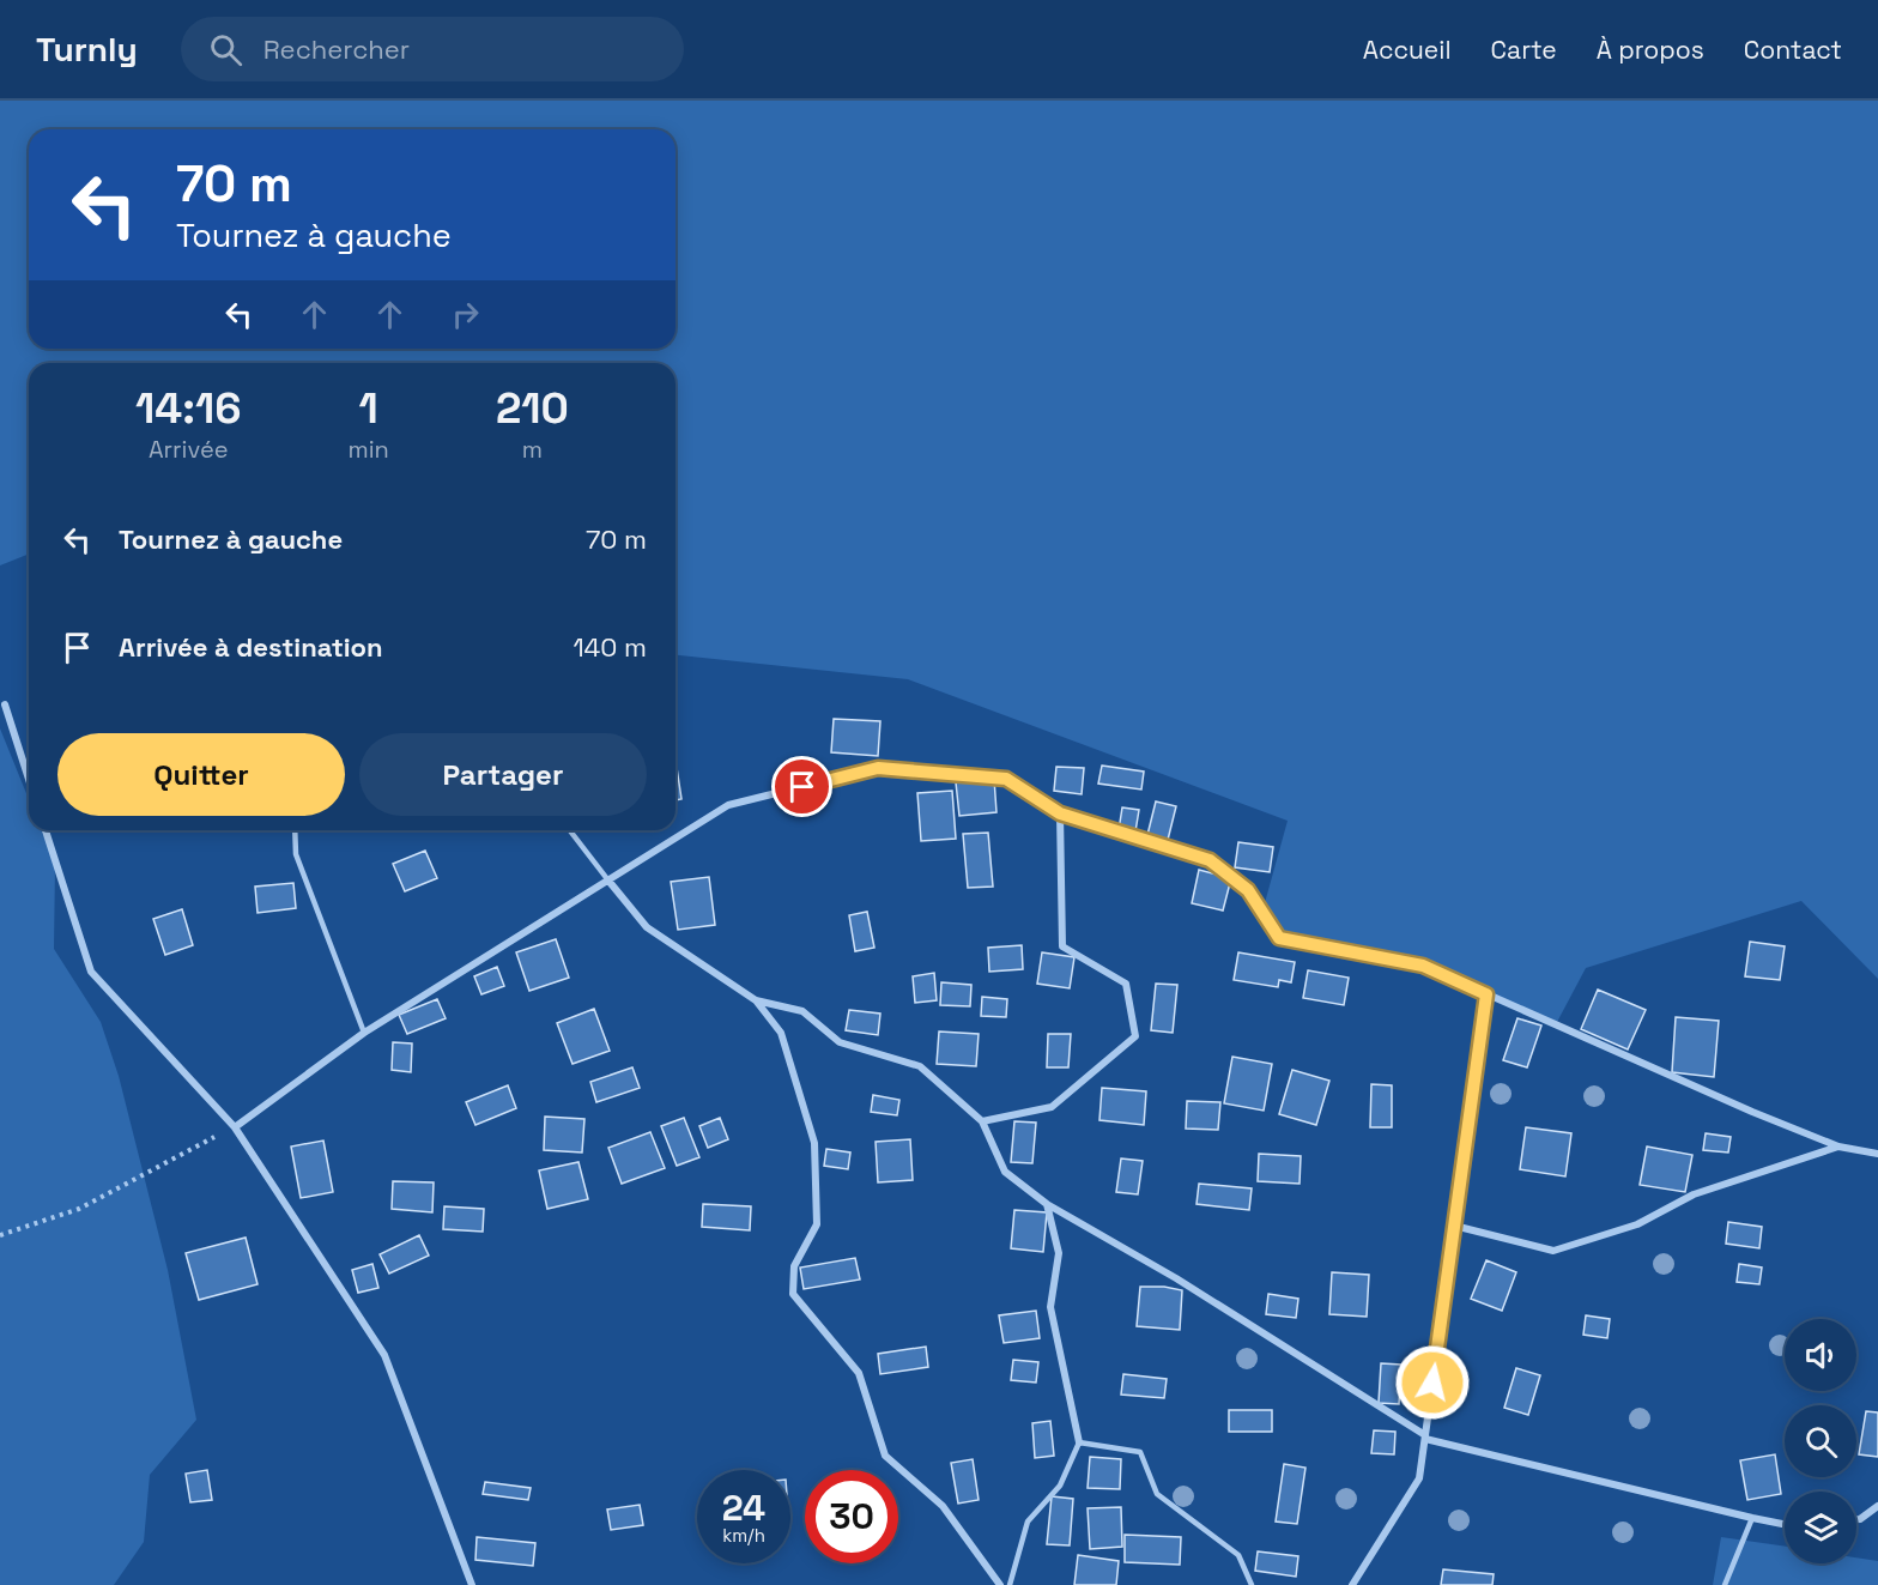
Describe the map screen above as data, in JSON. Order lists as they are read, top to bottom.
{
  "page": {
    "header": "Turnly",
    "search": "Rechercher",
    "nav": [
      "Accueil",
      "Carte",
      "À propos",
      "Contact"
    ],
    "turn": ["70 m", "Tournez à gauche"],
    "eta": [
      "14:16",
      "Arrivée",
      "1",
      "min",
      "210",
      "m"
    ],
    "list": [
      {
        "name": "Tournez à gauche",
        "value": "70 m"
      },
      {
        "name": "Arrivée à destination",
        "value": "140 m"
      }
    ],
    "buttons": ["Quitter", "Partager"],
    "speed": "24 km/h",
    "limit": "30"
  }
}
